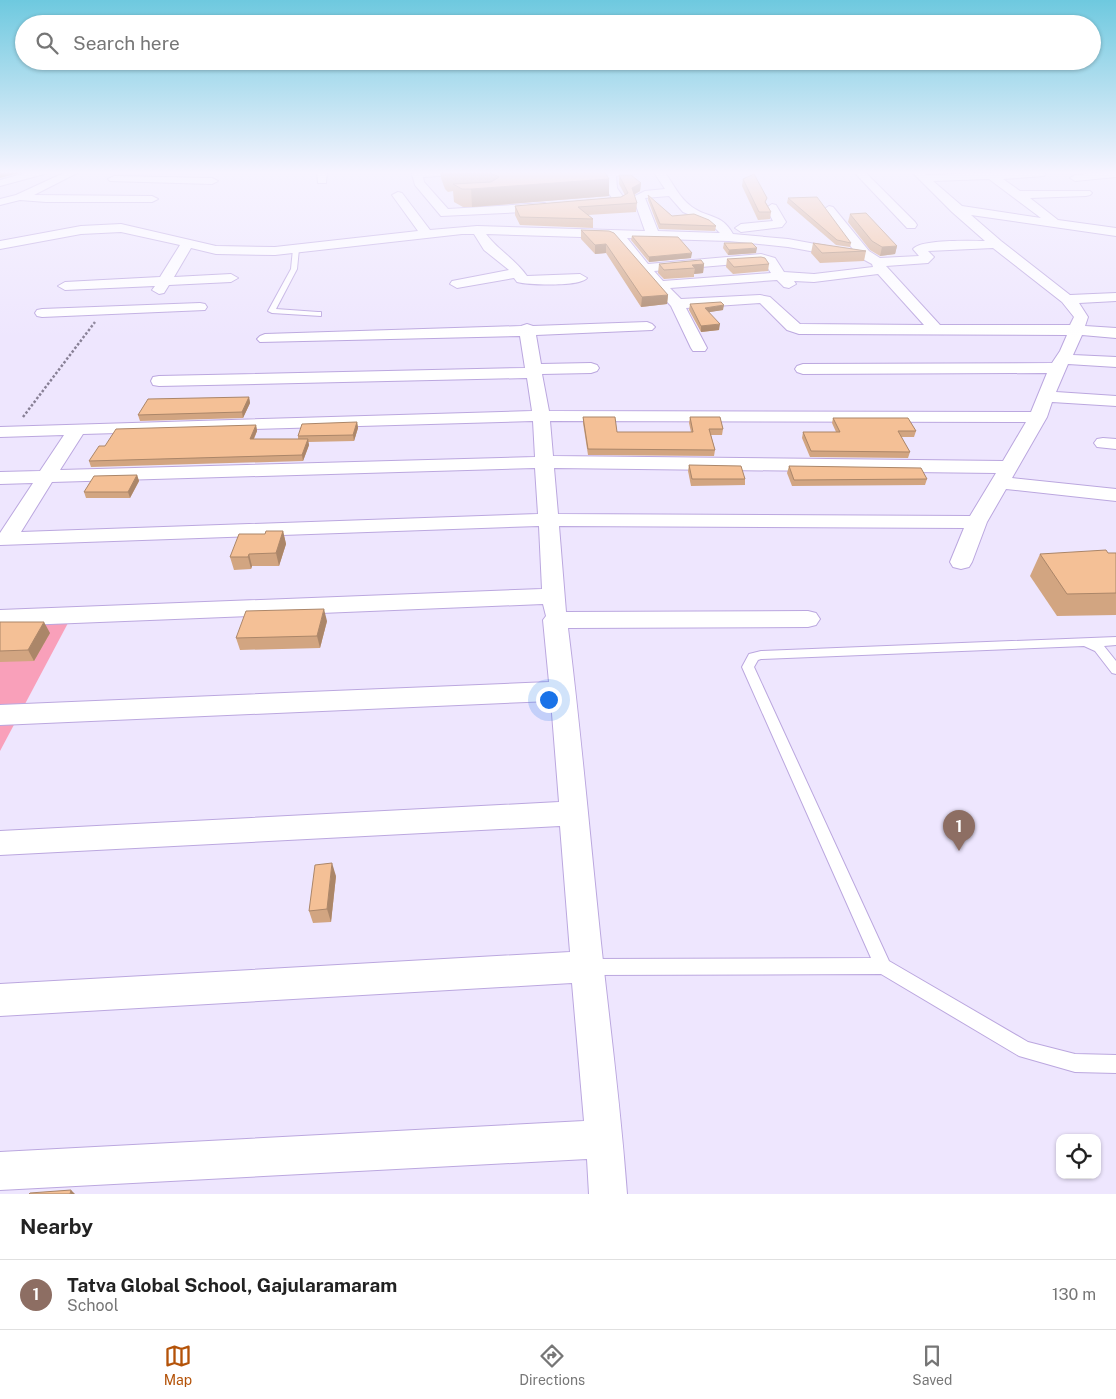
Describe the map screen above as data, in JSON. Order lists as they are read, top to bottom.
{
  "page": {
    "search": "Search here",
    "pins": "1",
    "heading": "Nearby",
    "list": [
      {
        "mark": "1",
        "name": "Tatva Global School, Gajularamaram",
        "note": "School",
        "value": "130 m"
      }
    ],
    "nav": ["Map", "Directions", "Saved"]
  }
}
